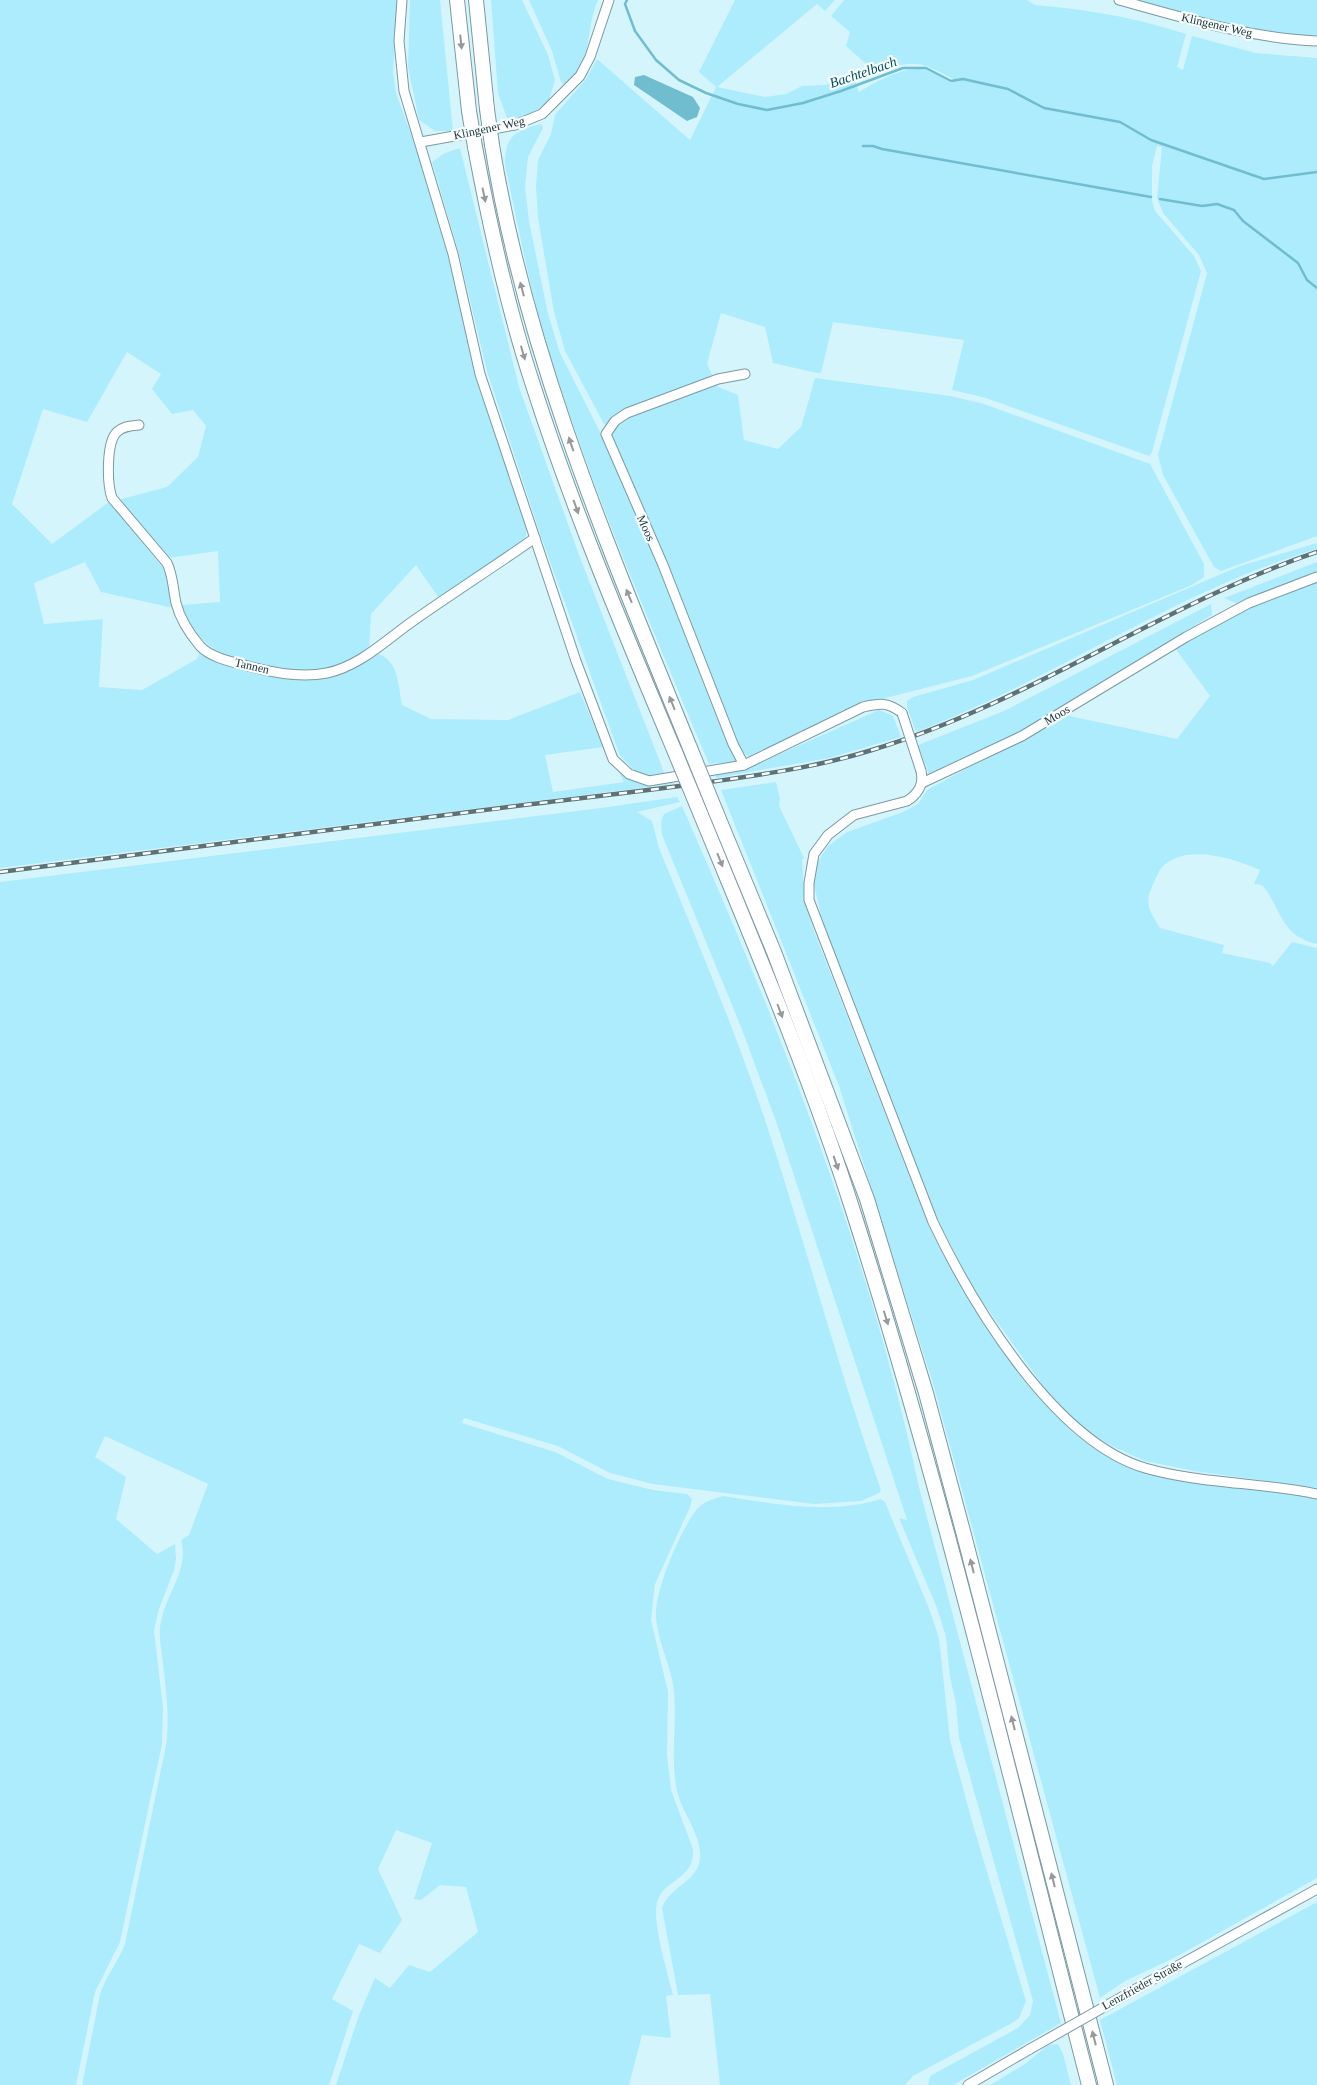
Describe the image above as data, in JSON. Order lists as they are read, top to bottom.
{
  "streets": {
    "street": [
      "Klingener Weg",
      "Moos",
      "Tannen",
      "Lenzfrieder Straße"
    ]
  },
  "water": ["Bachtelbach"]
}
